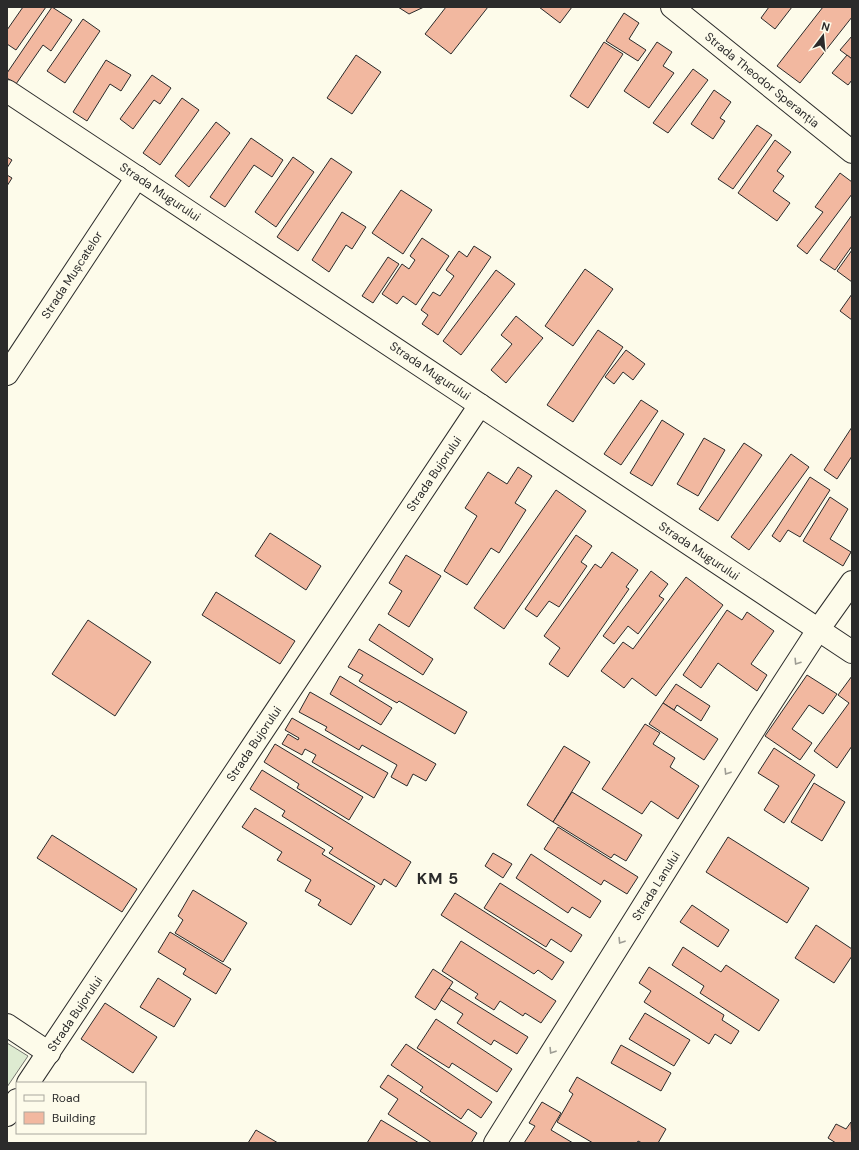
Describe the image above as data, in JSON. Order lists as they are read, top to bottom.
{
  "streets": {
    "street": [
      "Strada Theodor Speranția",
      "Strada Mugurului",
      "Strada Mușcatelor",
      "Strada Bujorului",
      "Strada Lanului"
    ]
  },
  "crossings": [
    ["Strada Mugurului", "Strada Mușcatelor"],
    ["Strada Mugurului", "Strada Bujorului"],
    ["Strada Mugurului", "Strada Lanului"]
  ],
  "one_way": ["Strada Lanului"],
  "districts": ["KM 5"],
  "legend": ["Road", "Building"],
  "north": "top"
}
